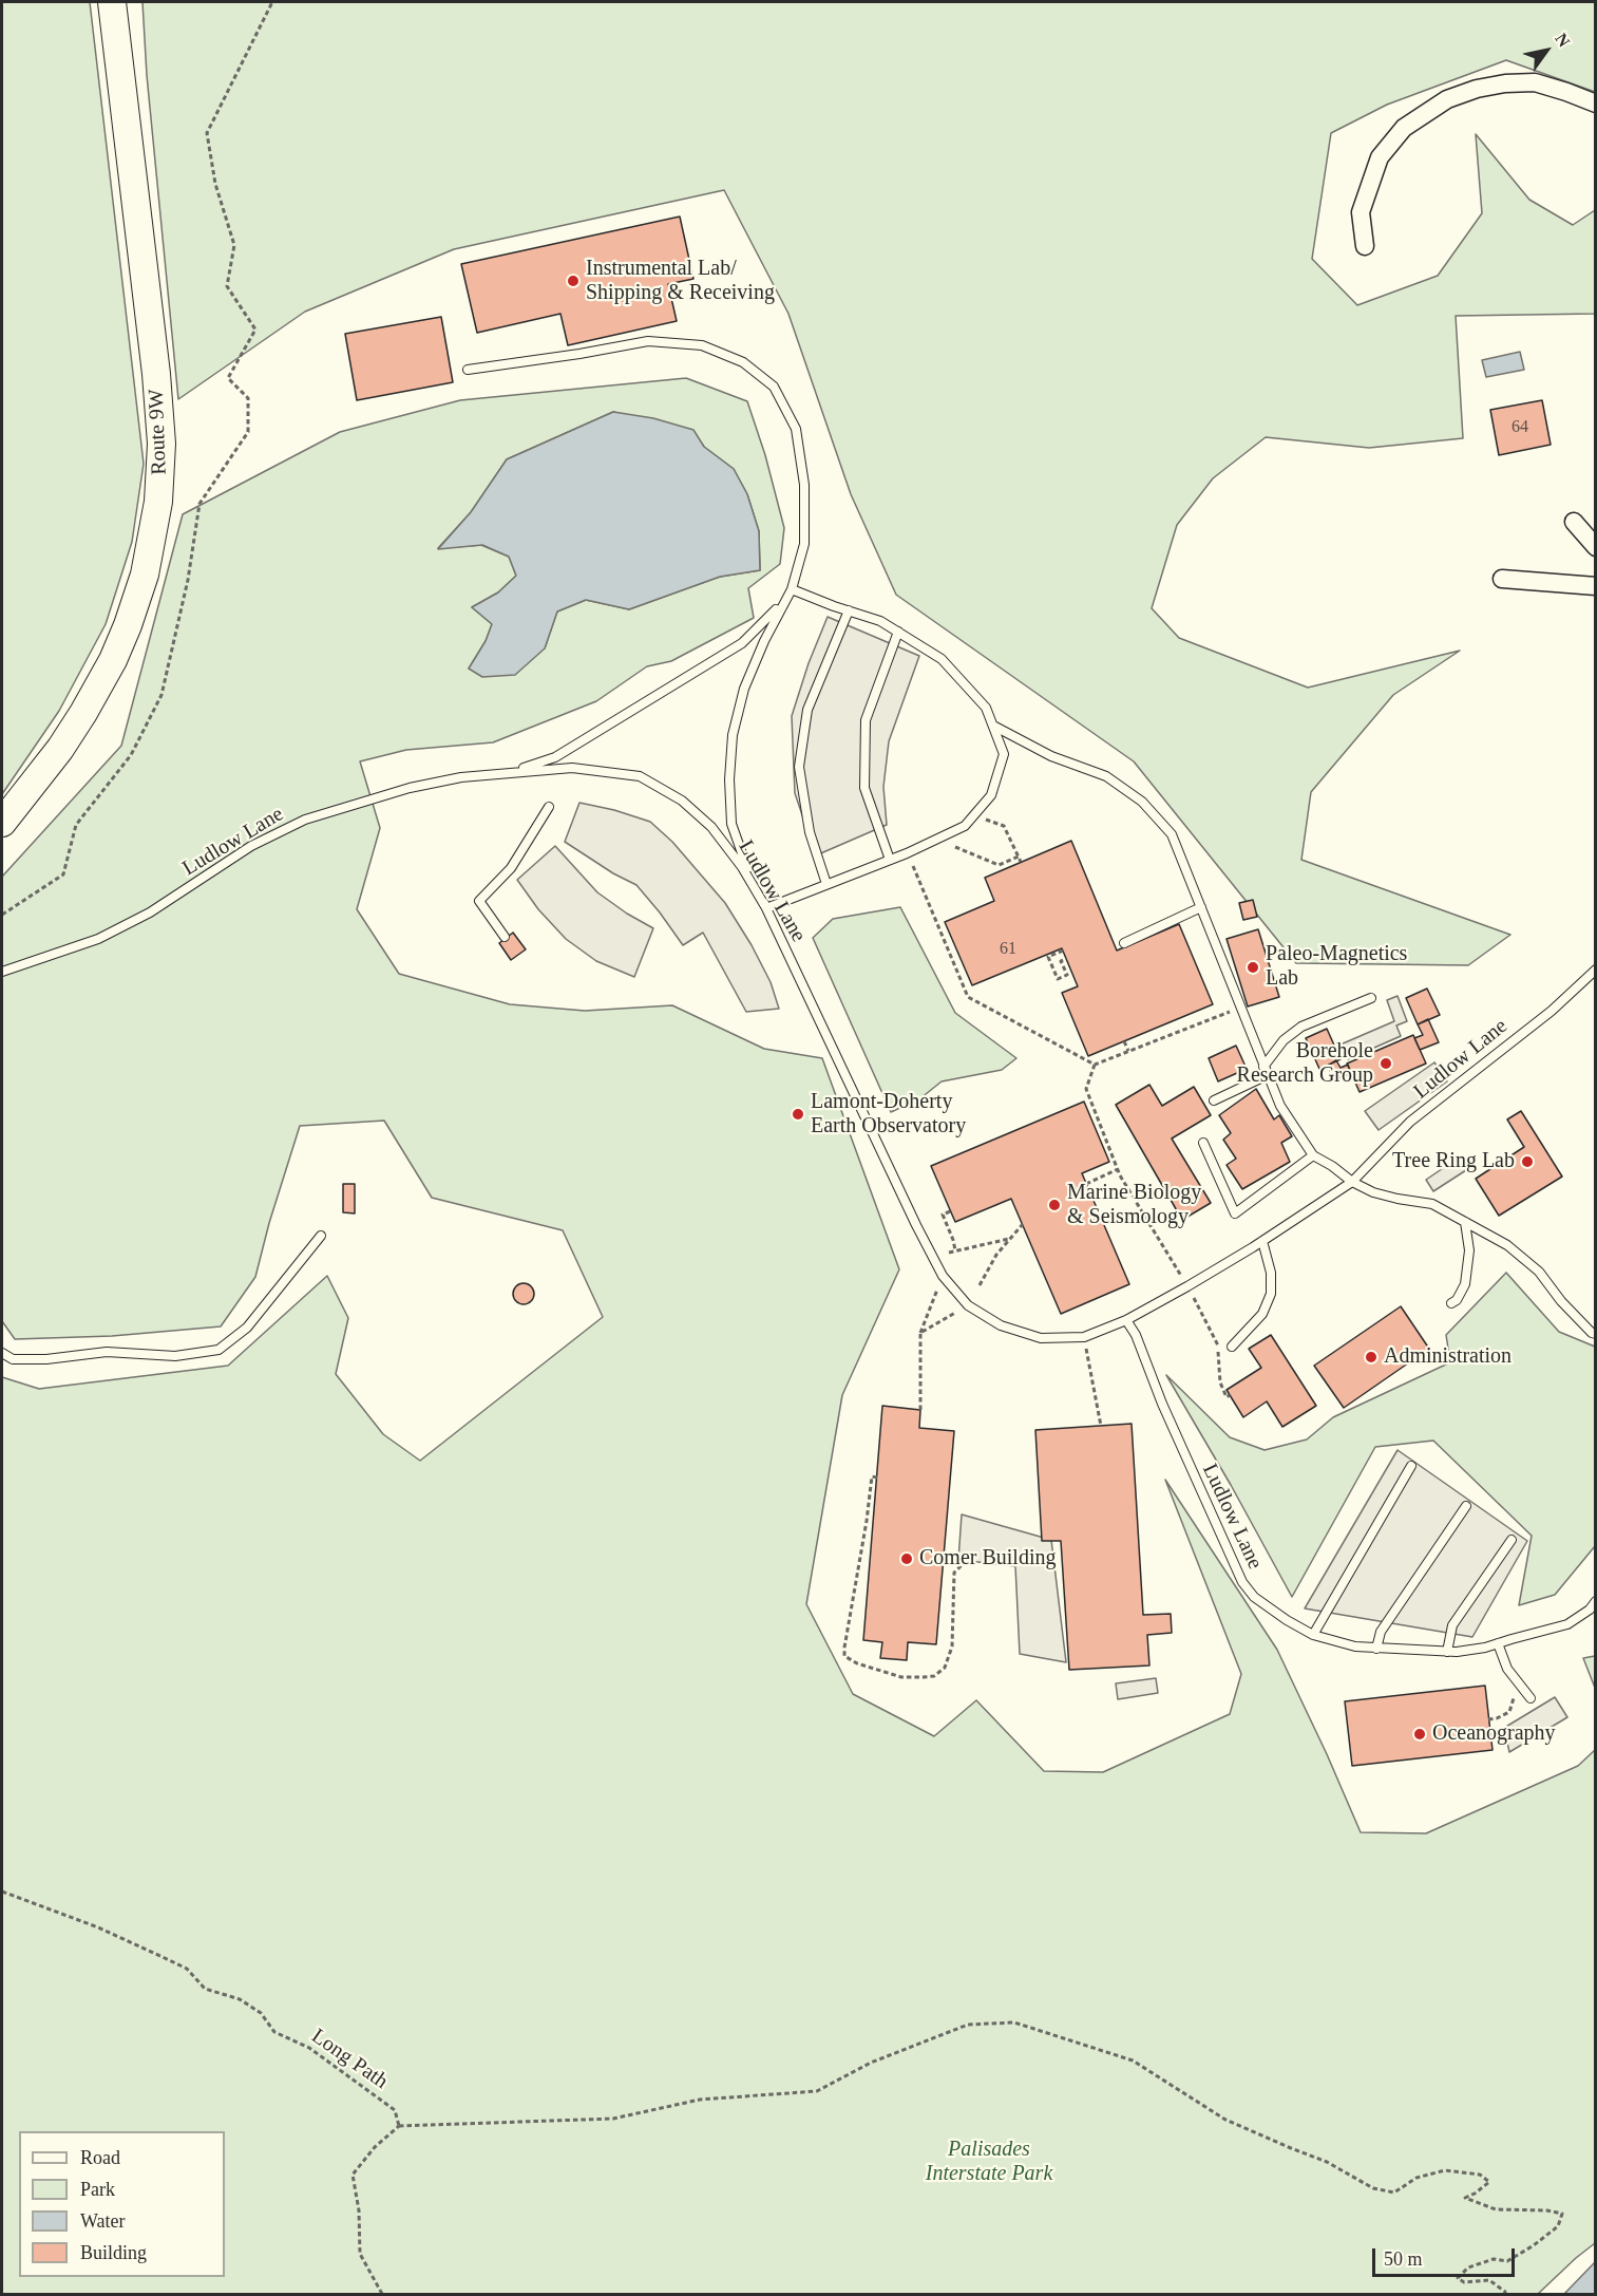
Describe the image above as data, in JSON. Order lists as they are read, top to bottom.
{
  "streets": {
    "main road": ["Route 9W"],
    "lane": ["Ludlow Lane"],
    "path": ["Long Path"]
  },
  "parks": ["Palisades Interstate Park"],
  "places": [
    "Instrumental Lab/ Shipping & Receiving",
    "Paleo-Magnetics Lab",
    "Borehole Research Group",
    "Lamont-Doherty Earth Observatory",
    "Tree Ring Lab",
    "Marine Biology & Seismology",
    "Administration",
    "Comer Building",
    "Oceanography"
  ],
  "house_numbers": ["64", "61"],
  "legend": [
    "Road",
    "Park",
    "Water",
    "Building"
  ],
  "scale_bar": "50 m",
  "north": "top right"
}
